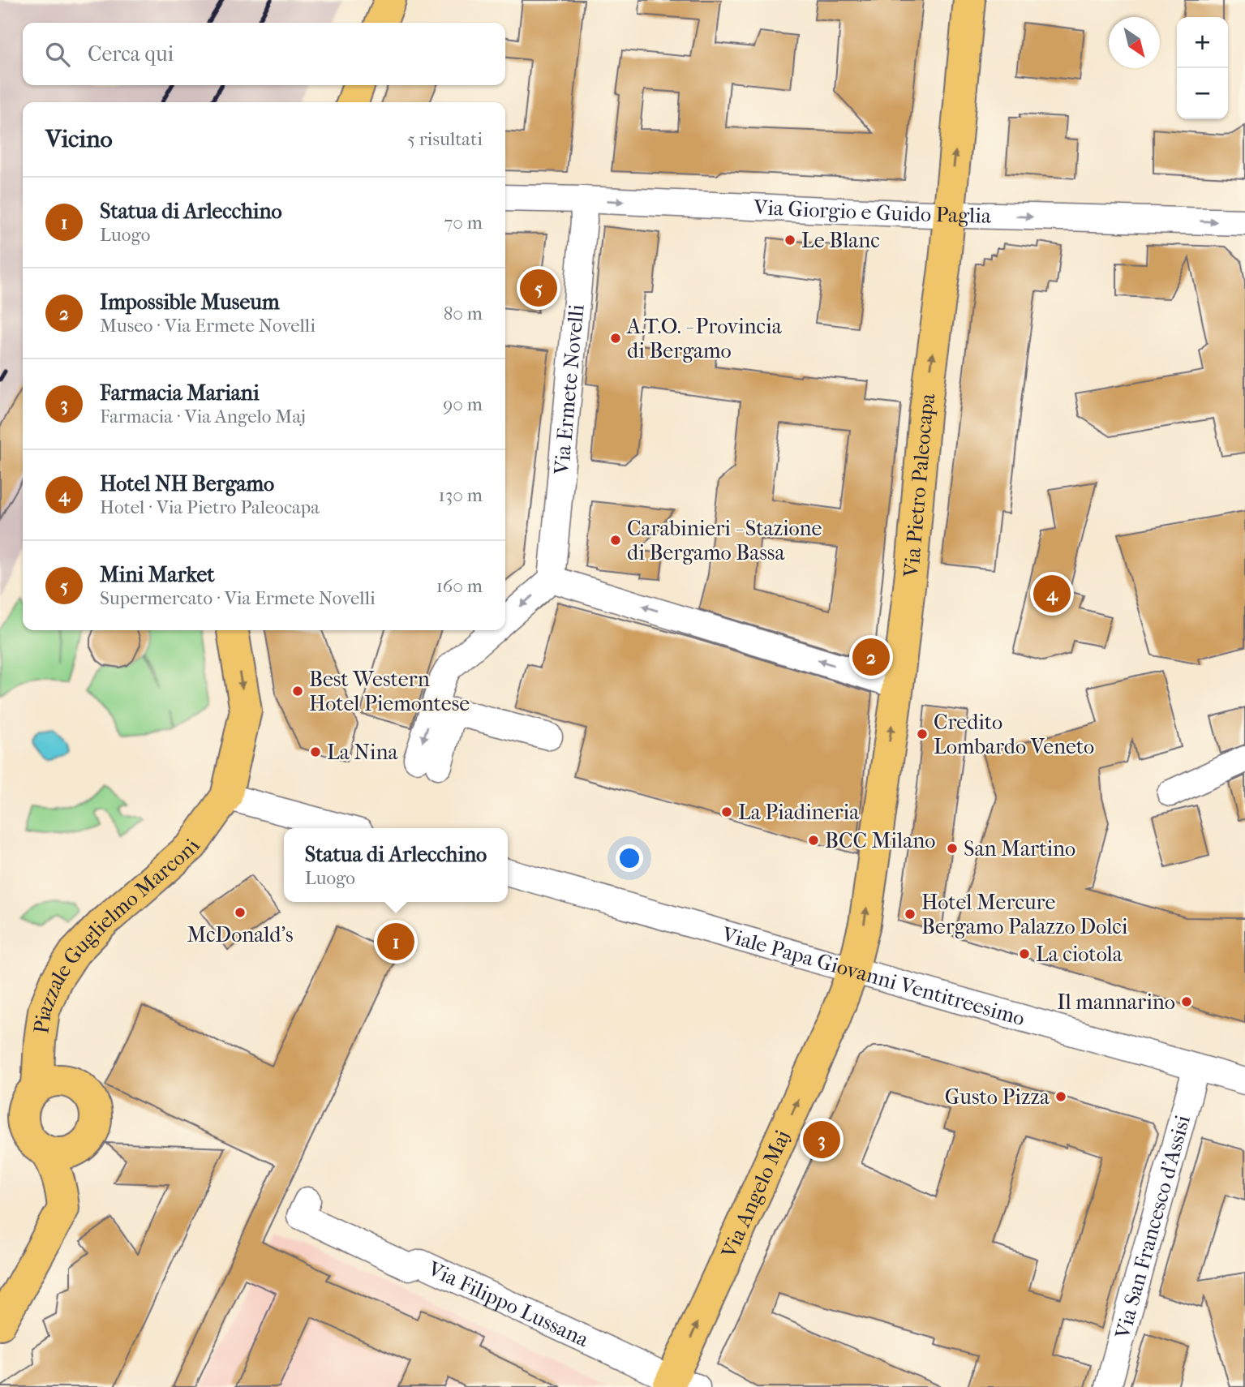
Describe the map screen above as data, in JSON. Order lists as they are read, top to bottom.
{
  "streets": {
    "main road": ["Via Pietro Paleocapa", "Piazzale Guglielmo Marconi", "Via Angelo Maj"],
    "street": [
      "Via Giorgio e Guido Paglia",
      "Via Ermete Novelli",
      "Viale Papa Giovanni Ventitreesimo",
      "Via San Francesco d'Assisi",
      "Via Filippo Lussana"
    ]
  },
  "crossings": [
    ["Via Giorgio e Guido Paglia", "Via Ermete Novelli"],
    ["Via Giorgio e Guido Paglia", "Via Pietro Paleocapa"],
    ["Via Pietro Paleocapa", "Viale Papa Giovanni Ventitreesimo"],
    ["Via Pietro Paleocapa", "Via Angelo Maj"],
    ["Viale Papa Giovanni Ventitreesimo", "Via Angelo Maj"],
    ["Viale Papa Giovanni Ventitreesimo", "Via San Francesco d'Assisi"],
    ["Via Angelo Maj", "Via Filippo Lussana"]
  ],
  "one_way": ["Via Giorgio e Guido Paglia", "Via Pietro Paleocapa", "Via Angelo Maj"],
  "places": [
    "Le Blanc",
    "A.T.O. - Provincia di Bergamo",
    "Carabinieri - Stazione di Bergamo Bassa",
    "Best Western Hotel Piemontese",
    "Credito Lombardo Veneto",
    "La Nina",
    "La Piadineria",
    "BCC Milano",
    "San Martino",
    "McDonald's",
    "Hotel Mercure Bergamo Palazzo Dolci",
    "La ciotola",
    "Il mannarino",
    "Gusto Pizza"
  ],
  "north": "bottom right",
  "page": {
    "map_buttons": ["+", "−"],
    "search": "Cerca qui",
    "heading": ["Vicino", "5 risultati"],
    "list": [
      {
        "mark": "1",
        "name": "Statua di Arlecchino",
        "note": "Luogo",
        "value": "70 m"
      },
      {
        "mark": "2",
        "name": "Impossible Museum",
        "note": "Museo · Via Ermete Novelli",
        "value": "80 m"
      },
      {
        "mark": "3",
        "name": "Farmacia Mariani",
        "note": "Farmacia · Via Angelo Maj",
        "value": "90 m"
      },
      {
        "mark": "4",
        "name": "Hotel NH Bergamo",
        "note": "Hotel · Via Pietro Paleocapa",
        "value": "130 m"
      },
      {
        "mark": "5",
        "name": "Mini Market",
        "note": "Supermercato · Via Ermete Novelli",
        "value": "160 m"
      }
    ],
    "pins": [
      "5",
      "4",
      "2",
      "1",
      "3"
    ],
    "popup": ["Statua di Arlecchino", "Luogo"]
  }
}
